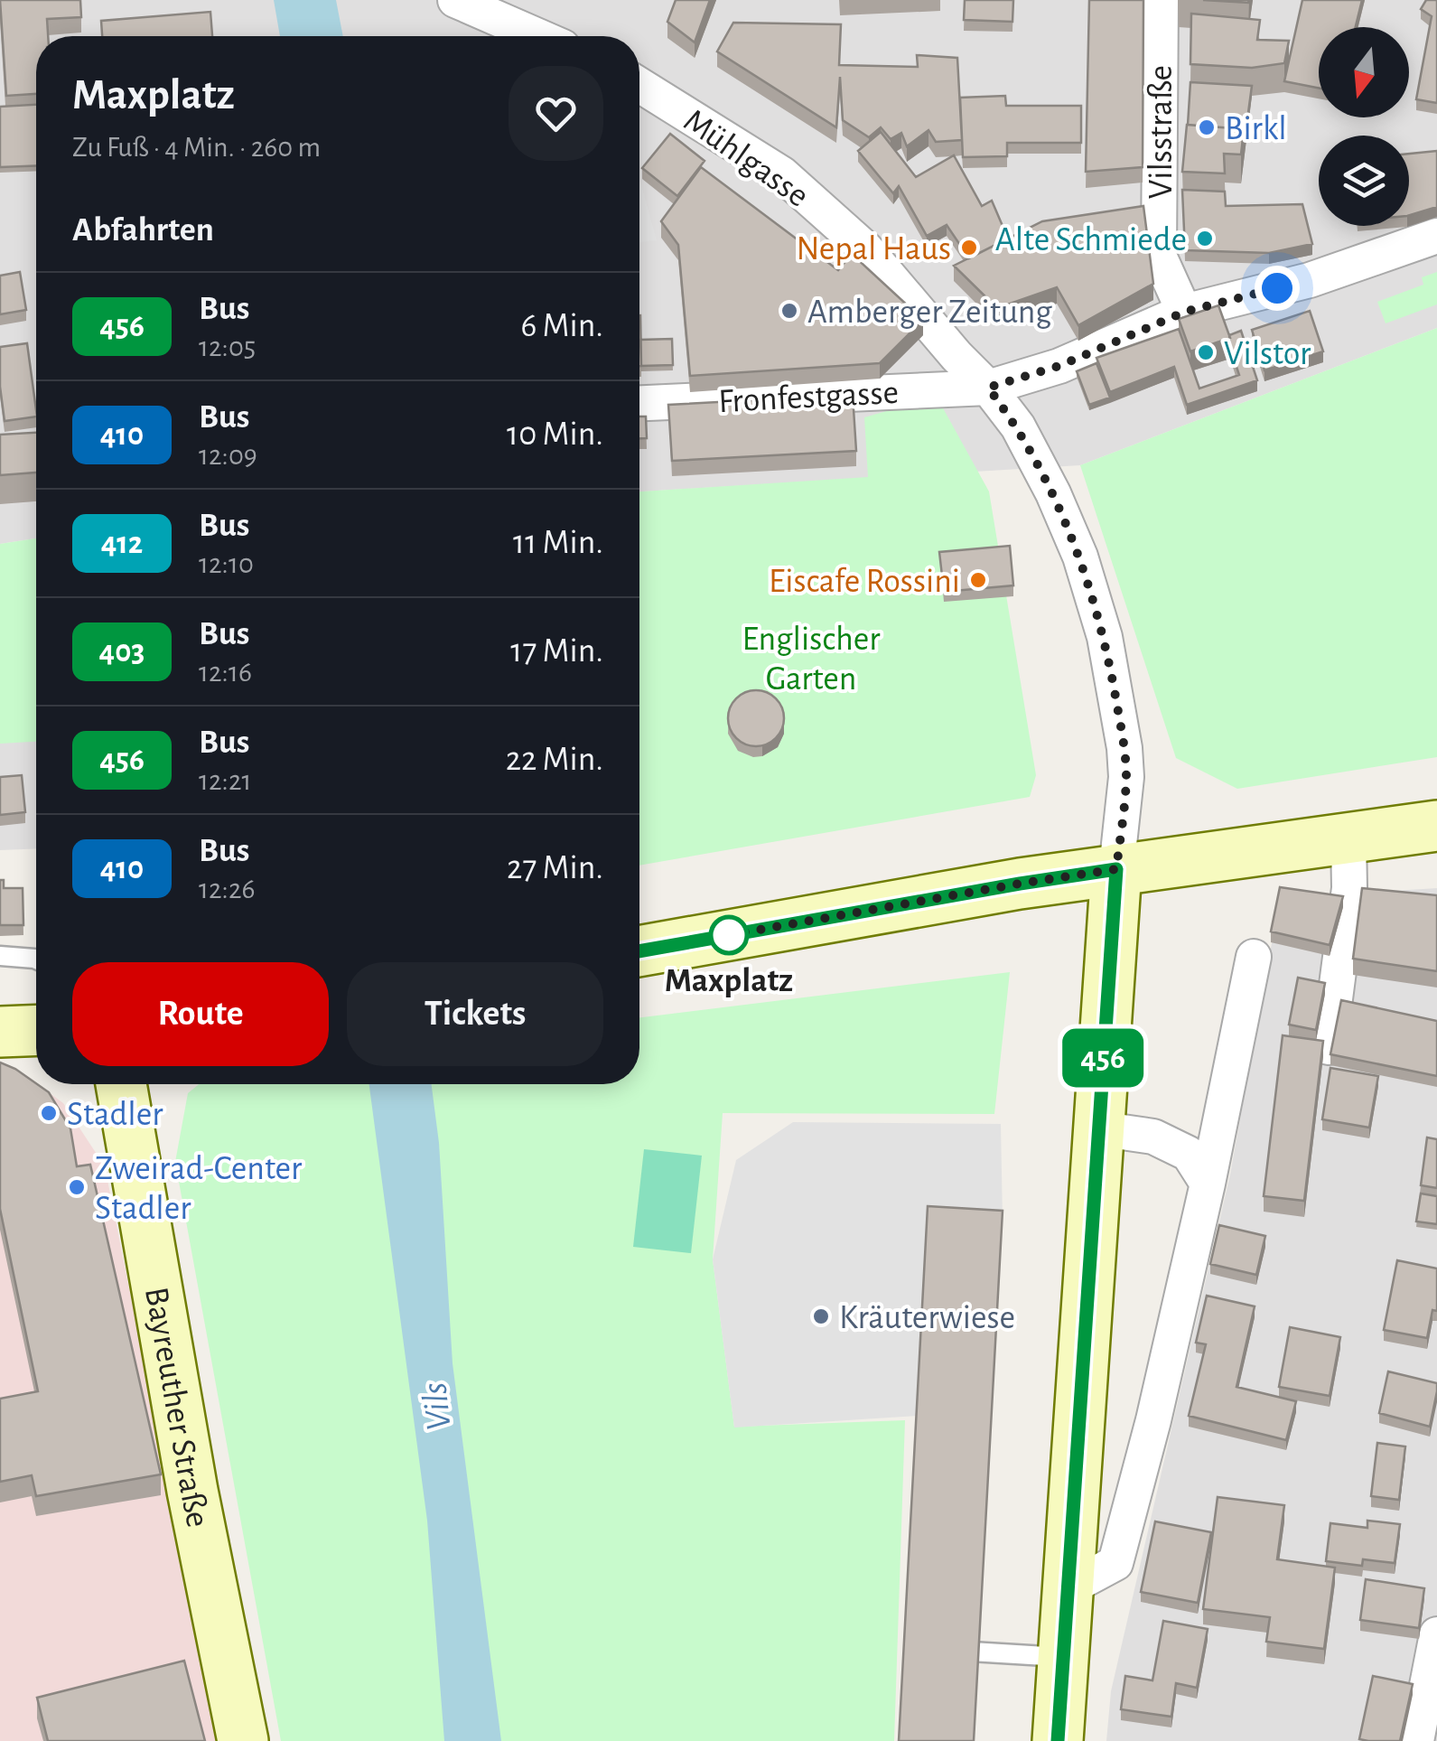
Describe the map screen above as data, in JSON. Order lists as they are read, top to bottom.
{
  "streets": {
    "main road": ["Bayreuther Straße"],
    "street": ["Vilsstraße", "Mühlgasse", "Fronfestgasse"]
  },
  "crossings": [
    ["Vilsstraße", "Fronfestgasse"],
    ["Mühlgasse", "Fronfestgasse"]
  ],
  "water": ["Vils"],
  "parks": ["Englischer Garten"],
  "places": [
    "Birkl",
    "Alte Schmiede",
    "Nepal Haus",
    "Amberger Zeitung",
    "Vilstor",
    "Eiscafe Rossini",
    "Maxplatz",
    "Stadler",
    "Zweirad-Center Stadler",
    "Kräuterwiese"
  ],
  "lines": ["bus line 456"],
  "north": "bottom",
  "page": {
    "on_map": "456",
    "heading": [
      ["Maxplatz", "Zu Fuß · 4 Min. · 260 m"],
      "Abfahrten"
    ],
    "list": [
      {
        "mark": "456",
        "name": "Bus",
        "note": "12:05",
        "value": "6 Min."
      },
      {
        "mark": "410",
        "name": "Bus",
        "note": "12:09",
        "value": "10 Min."
      },
      {
        "mark": "412",
        "name": "Bus",
        "note": "12:10",
        "value": "11 Min."
      },
      {
        "mark": "403",
        "name": "Bus",
        "note": "12:16",
        "value": "17 Min."
      },
      {
        "mark": "456",
        "name": "Bus",
        "note": "12:21",
        "value": "22 Min."
      },
      {
        "mark": "410",
        "name": "Bus",
        "note": "12:26",
        "value": "27 Min."
      }
    ],
    "buttons": ["Route", "Tickets"]
  }
}
